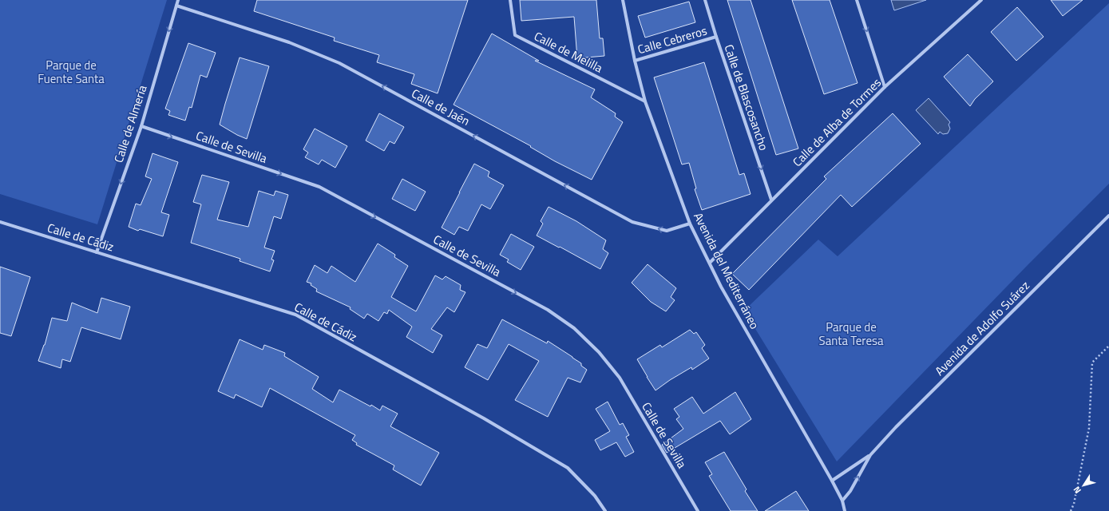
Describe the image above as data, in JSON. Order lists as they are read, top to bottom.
{
  "streets": {
    "street": [
      "Calle Cebreros",
      "Calle de Melilla",
      "Calle de Blascosancho",
      "Calle de Jaén",
      "Calle de Alba de Tormes",
      "Calle de Almería",
      "Calle de Sevilla",
      "Calle de Cádiz",
      "Avenida del Mediterráneo",
      "Avenida de Adolfo Suárez"
    ]
  },
  "crossings": [
    ["Calle Cebreros", "Calle de Blascosancho"],
    ["Calle Cebreros", "Avenida del Mediterráneo"],
    ["Calle de Melilla", "Avenida del Mediterráneo"],
    ["Calle de Blascosancho", "Calle de Alba de Tormes"],
    ["Calle de Jaén", "Calle de Almería"],
    ["Calle de Jaén", "Avenida del Mediterráneo"],
    ["Calle de Alba de Tormes", "Avenida del Mediterráneo"],
    ["Calle de Almería", "Calle de Sevilla"],
    ["Calle de Almería", "Calle de Cádiz"],
    ["Avenida del Mediterráneo", "Avenida de Adolfo Suárez"]
  ],
  "one_way": [
    "Calle de Blascosancho",
    "Calle de Jaén",
    "Calle de Almería",
    "Calle de Sevilla"
  ],
  "parks": ["Parque de Fuente Santa", "Parque de Santa Teresa"],
  "north": "bottom left"
}
